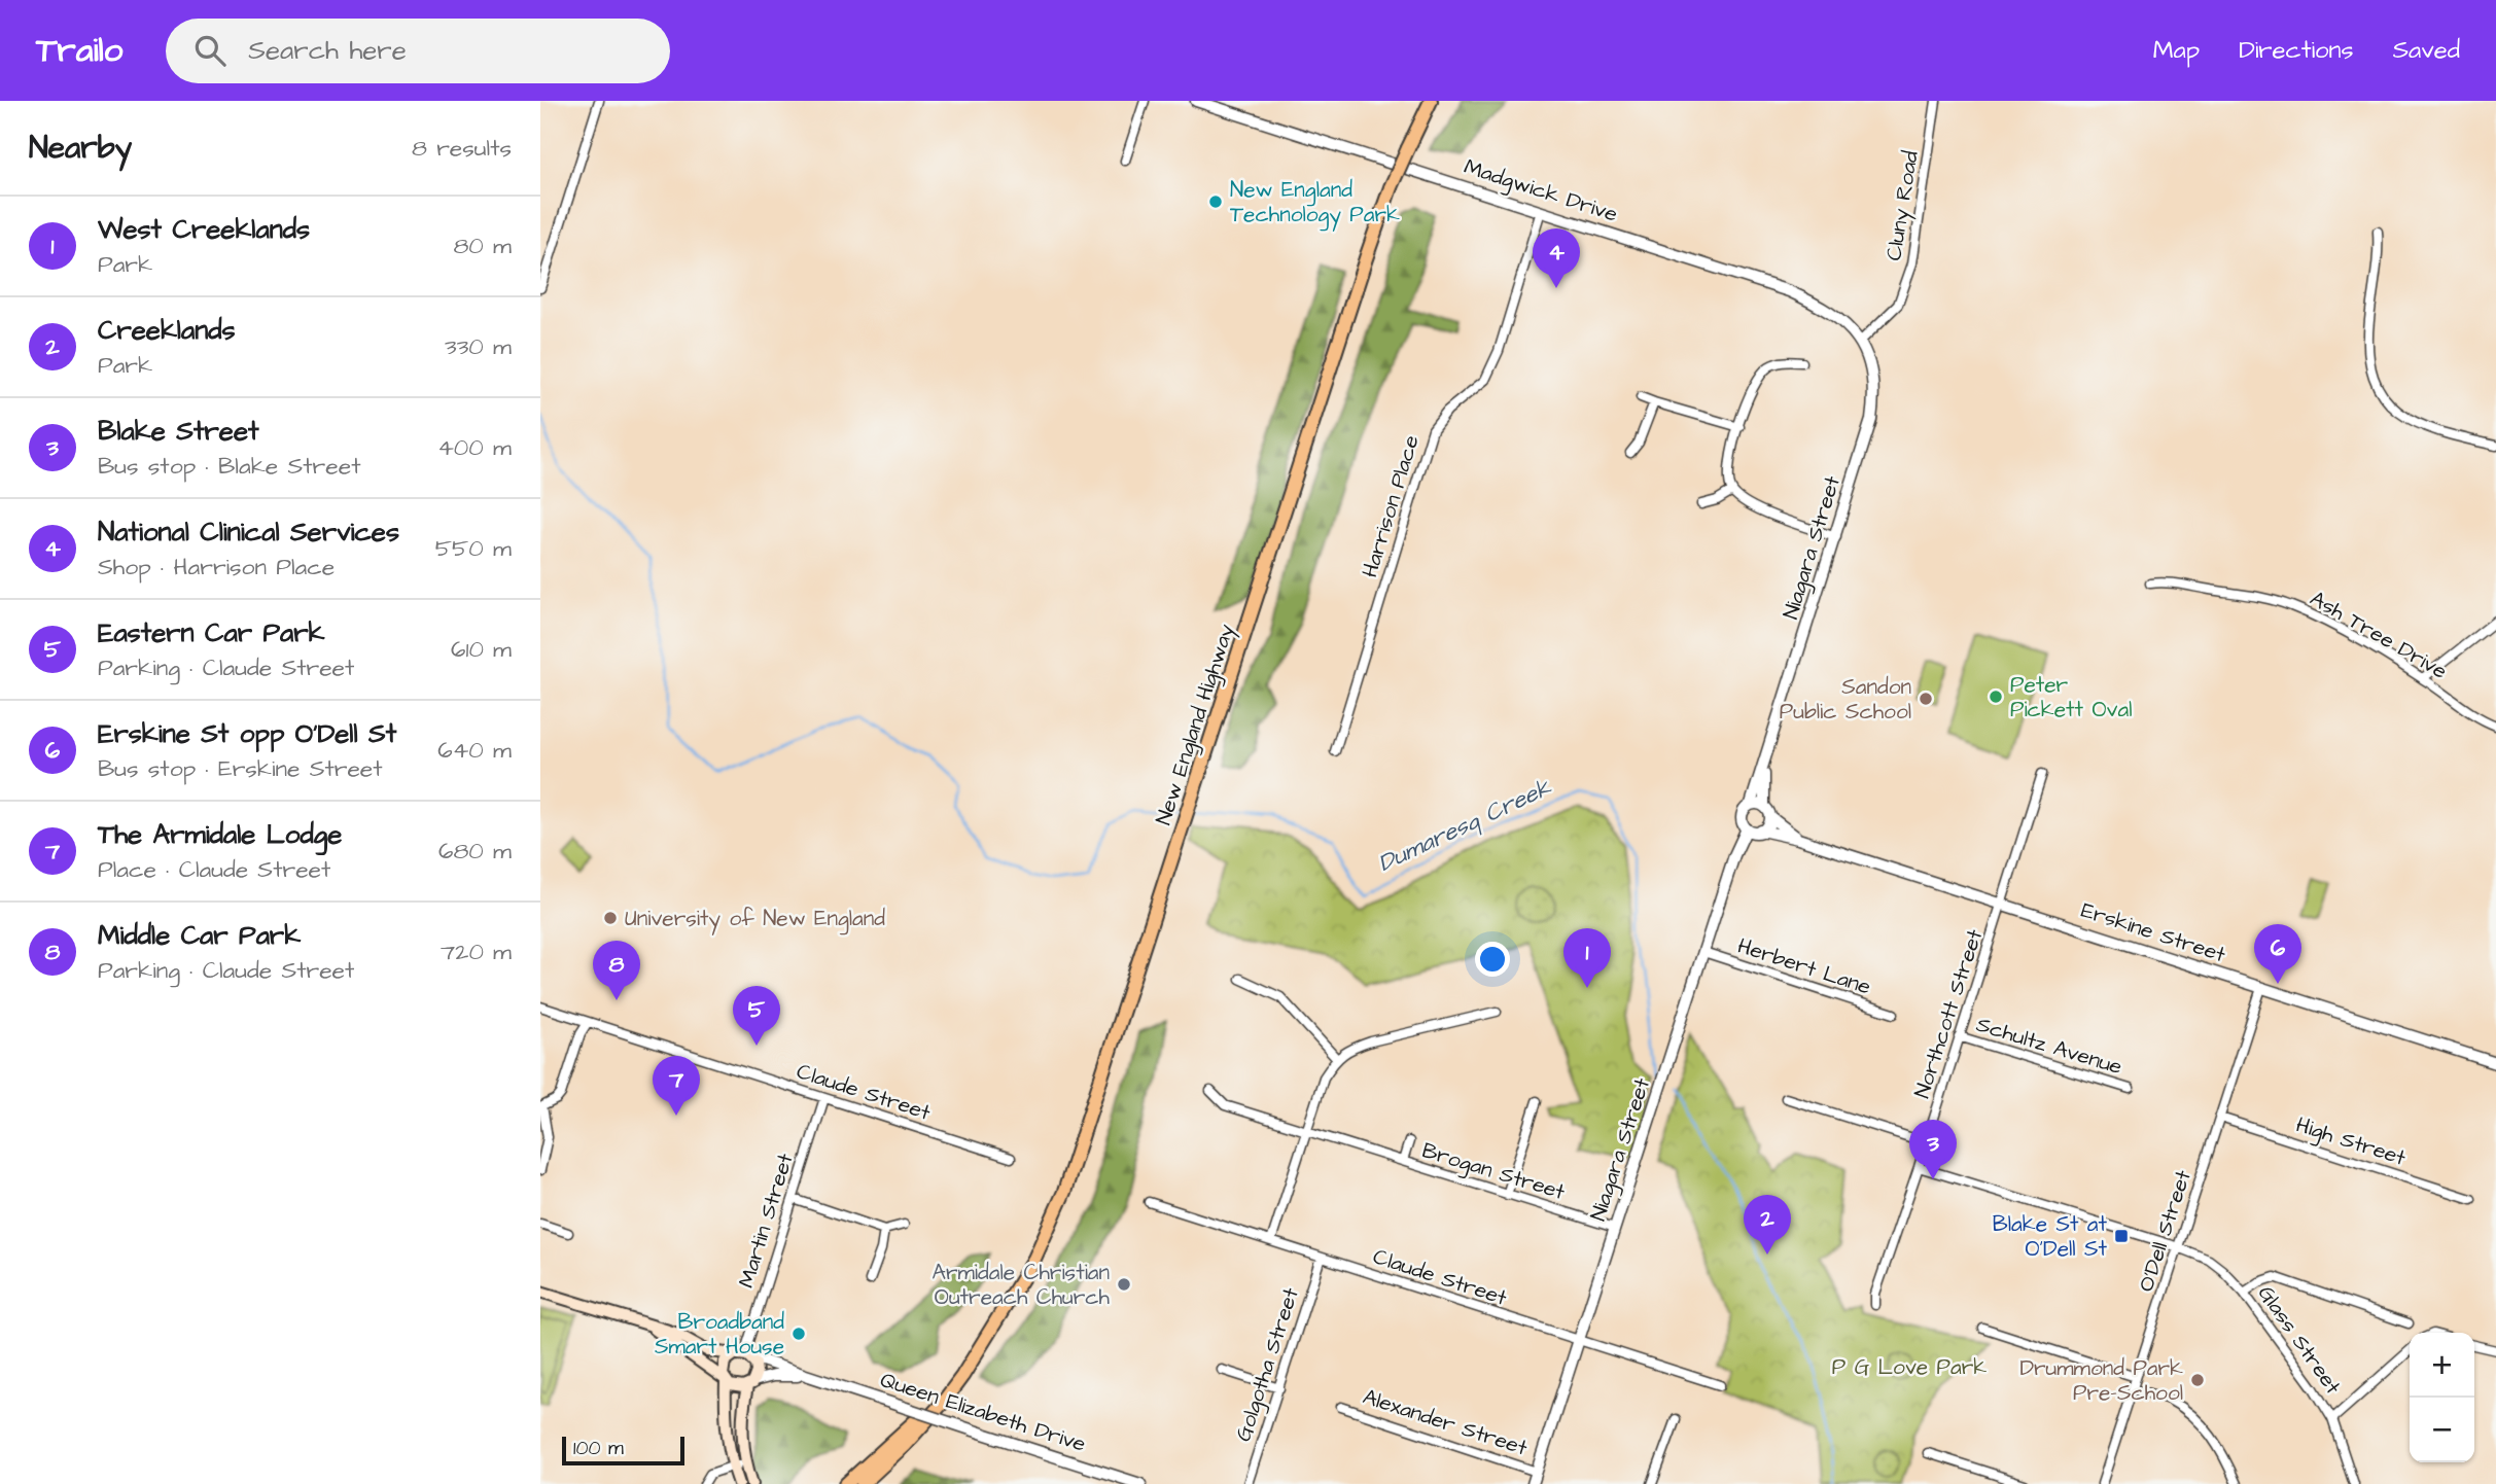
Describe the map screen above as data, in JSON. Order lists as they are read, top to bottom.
{
  "streets": {
    "highway": ["New England Highway"],
    "main road": ["Queen Elizabeth Drive"],
    "street": [
      "Madgwick Drive",
      "Cluny Road",
      "Harrison Place",
      "Niagara Street",
      "Ash Tree Drive",
      "Erskine Street",
      "Herbert Lane",
      "Northcott Street",
      "Schultz Avenue",
      "Claude Street",
      "High Street",
      "Brogan Street",
      "Martin Street",
      "O'Dell Street",
      "Glass Street",
      "Golgotha Street",
      "Alexander Street"
    ]
  },
  "crossings": [
    ["Madgwick Drive", "Cluny Road"],
    ["Madgwick Drive", "Harrison Place"],
    ["Madgwick Drive", "Niagara Street"],
    ["Cluny Road", "Niagara Street"],
    ["Niagara Street", "Erskine Street"],
    ["Niagara Street", "Herbert Lane"],
    ["Niagara Street", "Claude Street"],
    ["Niagara Street", "Brogan Street"],
    ["Niagara Street", "Alexander Street"],
    ["Erskine Street", "Northcott Street"],
    ["Erskine Street", "O'Dell Street"],
    ["Northcott Street", "Schultz Avenue"],
    ["Northcott Street", "Glass Street"],
    ["Claude Street", "Martin Street"],
    ["Claude Street", "Golgotha Street"],
    ["High Street", "O'Dell Street"],
    ["Martin Street", "Queen Elizabeth Drive"],
    ["O'Dell Street", "Glass Street"]
  ],
  "water": ["Dumaresq Creek"],
  "parks": ["P G Love Park"],
  "places": {
    "other": [
      "New England Technology Park",
      "Peter Pickett Oval",
      "Sandon Public School",
      "University of New England",
      "Armidale Christian Outreach Church",
      "Broadband Smart House",
      "Drummond Park Pre-School"
    ],
    "transit": ["Blake St at O'Dell St"]
  },
  "scale_bar": "100 m",
  "page": {
    "header": "Trailo",
    "search": "Search here",
    "nav": ["Map", "Directions", "Saved"],
    "heading": ["Nearby", "8 results"],
    "list": [
      {
        "mark": "1",
        "name": "West Creeklands",
        "note": "Park",
        "value": "80 m"
      },
      {
        "mark": "2",
        "name": "Creeklands",
        "note": "Park",
        "value": "330 m"
      },
      {
        "mark": "3",
        "name": "Blake Street",
        "note": "Bus stop · Blake Street",
        "value": "400 m"
      },
      {
        "mark": "4",
        "name": "National Clinical Services",
        "note": "Shop · Harrison Place",
        "value": "550 m"
      },
      {
        "mark": "5",
        "name": "Eastern Car Park",
        "note": "Parking · Claude Street",
        "value": "610 m"
      },
      {
        "mark": "6",
        "name": "Erskine St opp O'Dell St",
        "note": "Bus stop · Erskine Street",
        "value": "640 m"
      },
      {
        "mark": "7",
        "name": "The Armidale Lodge",
        "note": "Place · Claude Street",
        "value": "680 m"
      },
      {
        "mark": "8",
        "name": "Middle Car Park",
        "note": "Parking · Claude Street",
        "value": "720 m"
      }
    ],
    "pins": [
      "4",
      "6",
      "1",
      "8",
      "5",
      "7",
      "3",
      "2"
    ],
    "map_buttons": ["+", "−"],
    "scale": "100 m"
  }
}
